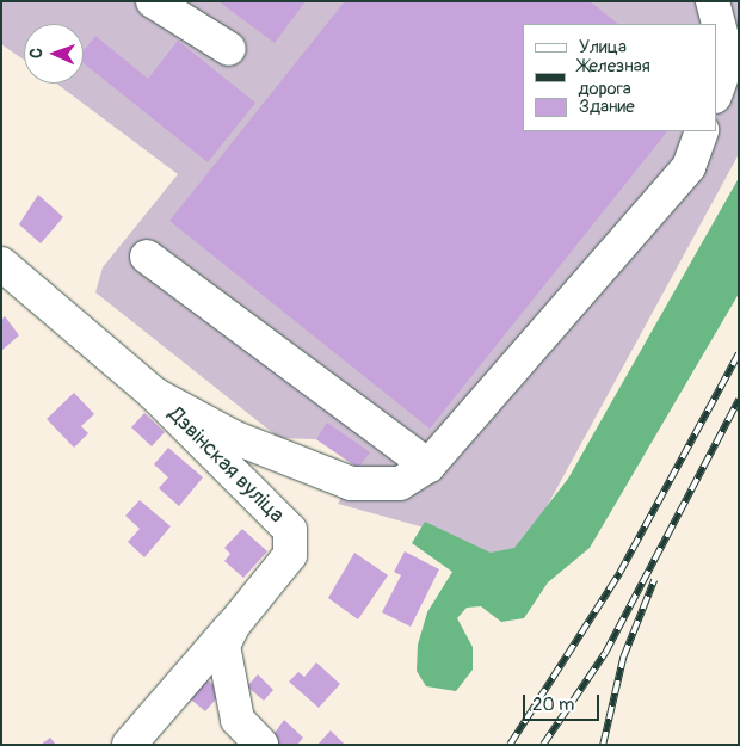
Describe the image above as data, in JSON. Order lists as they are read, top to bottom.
{
  "streets": {
    "street": ["Дзвінская вуліца"]
  },
  "legend": ["Улица", "Железная дорога", "Здание"],
  "scale_bar": "20 m",
  "north": "left"
}
